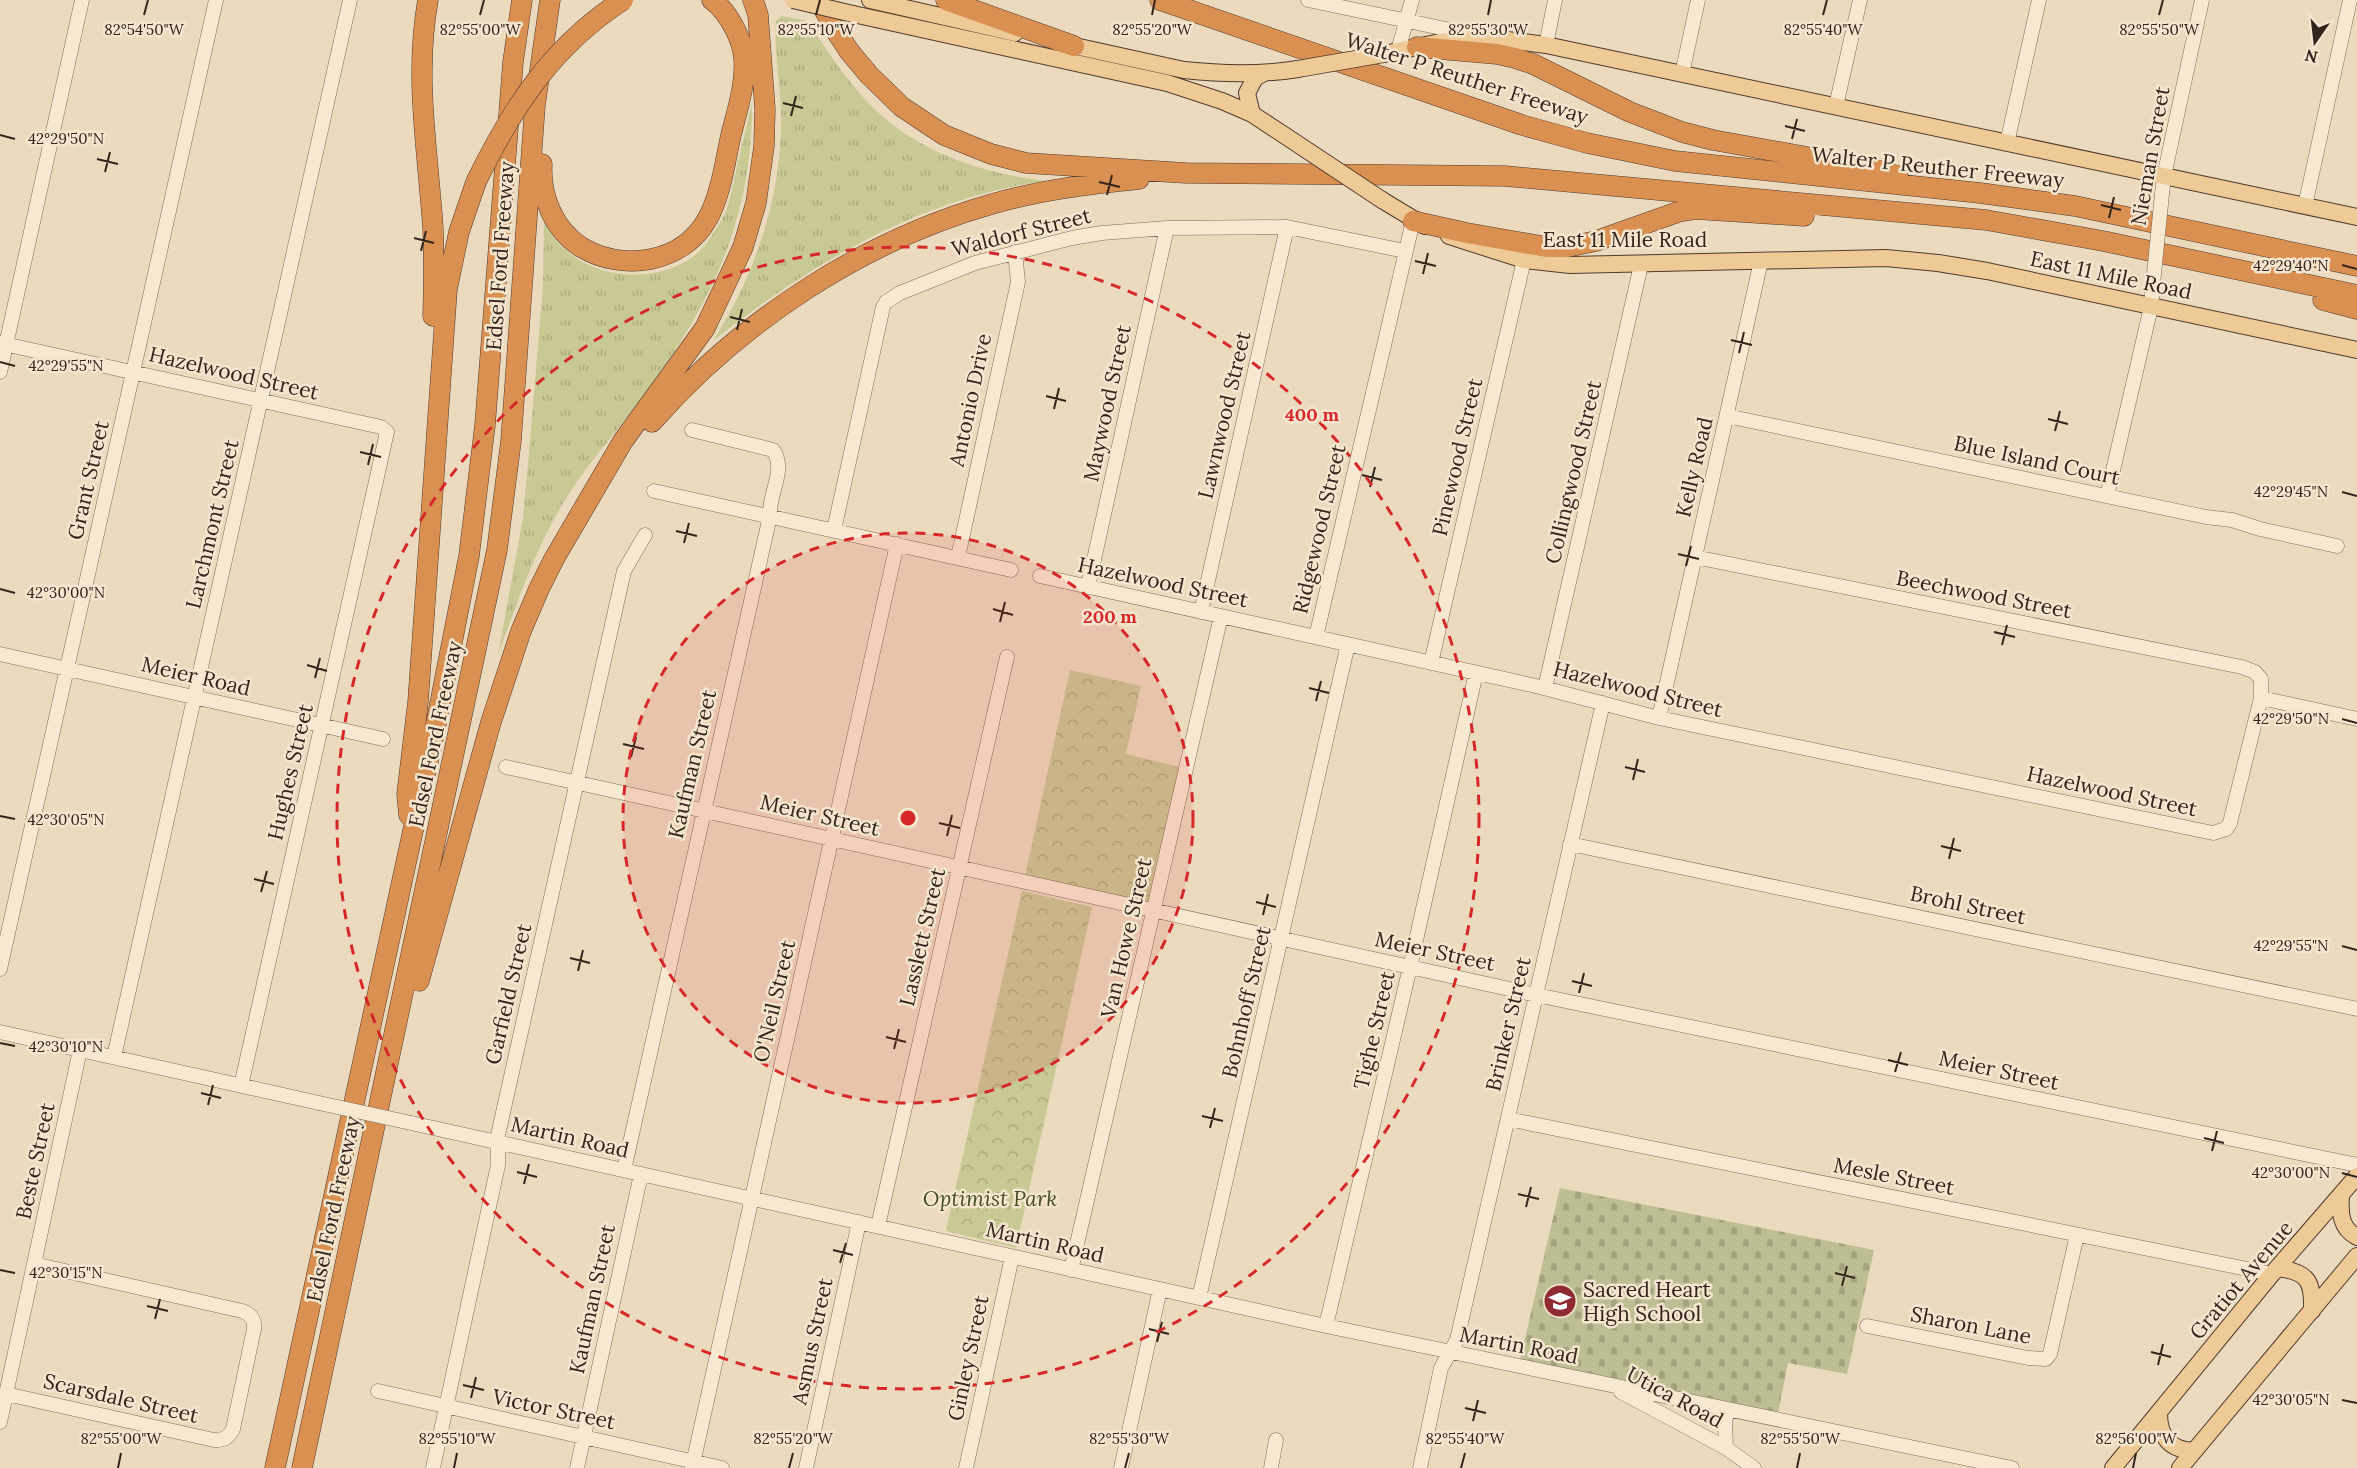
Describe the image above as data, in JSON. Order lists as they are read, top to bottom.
{
  "streets": {
    "highway": ["Walter P Reuther Freeway", "Edsel Ford Freeway"],
    "main road": ["East 11 Mile Road", "Gratiot Avenue"],
    "street": [
      "Nieman Street",
      "Waldorf Street",
      "Hazelwood Street",
      "Antonio Drive",
      "Maywood Street",
      "Lawnwood Street",
      "Pinewood Street",
      "Blue Island Court",
      "Kelly Road",
      "Collingwood Street",
      "Grant Street",
      "Larchmont Street",
      "Ridgewood Street",
      "Beechwood Street",
      "Meier Road",
      "Kaufman Street",
      "Hughes Street",
      "Meier Street",
      "Brohl Street",
      "Lasslett Street",
      "Van Howe Street",
      "Garfield Street",
      "O'Neil Street",
      "Bohnhoff Street",
      "Brinker Street",
      "Tighe Street",
      "Martin Road",
      "Beste Street",
      "Mesle Street",
      "Sharon Lane",
      "Asmus Street",
      "Ginley Street",
      "Utica Road",
      "Scarsdale Street",
      "Victor Street"
    ]
  },
  "crossings": [
    ["Nieman Street", "East 11 Mile Road"],
    ["Nieman Street", "Blue Island Court"],
    ["Waldorf Street", "Antonio Drive"],
    ["Waldorf Street", "Maywood Street"],
    ["Waldorf Street", "Lawnwood Street"],
    ["Waldorf Street", "Ridgewood Street"],
    ["East 11 Mile Road", "Pinewood Street"],
    ["East 11 Mile Road", "Kelly Road"],
    ["East 11 Mile Road", "Collingwood Street"],
    ["East 11 Mile Road", "Ridgewood Street"],
    ["Hazelwood Street", "Maywood Street"],
    ["Hazelwood Street", "Lawnwood Street"],
    ["Hazelwood Street", "Pinewood Street"],
    ["Hazelwood Street", "Kelly Road"],
    ["Hazelwood Street", "Collingwood Street"],
    ["Hazelwood Street", "Grant Street"],
    ["Hazelwood Street", "Larchmont Street"],
    ["Hazelwood Street", "Ridgewood Street"],
    ["Hazelwood Street", "Beechwood Street"],
    ["Hazelwood Street", "Hughes Street"],
    ["Hazelwood Street", "Van Howe Street"],
    ["Hazelwood Street", "Bohnhoff Street"],
    ["Hazelwood Street", "Brinker Street"],
    ["Hazelwood Street", "Tighe Street"],
    ["Blue Island Court", "Kelly Road"],
    ["Kelly Road", "Beechwood Street"],
    ["Grant Street", "Meier Road"],
    ["Larchmont Street", "Meier Road"],
    ["Larchmont Street", "Martin Road"],
    ["Meier Road", "Hughes Street"],
    ["Kaufman Street", "Meier Street"],
    ["Kaufman Street", "Martin Road"],
    ["Kaufman Street", "Victor Street"],
    ["Hughes Street", "Martin Road"],
    ["Meier Street", "Lasslett Street"],
    ["Meier Street", "Van Howe Street"],
    ["Meier Street", "Garfield Street"],
    ["Meier Street", "O'Neil Street"],
    ["Meier Street", "Bohnhoff Street"],
    ["Meier Street", "Brinker Street"],
    ["Meier Street", "Tighe Street"],
    ["Brohl Street", "Brinker Street"],
    ["Lasslett Street", "Martin Road"],
    ["Van Howe Street", "Martin Road"],
    ["Garfield Street", "Martin Road"],
    ["Garfield Street", "Victor Street"],
    ["O'Neil Street", "Martin Road"],
    ["O'Neil Street", "Victor Street"],
    ["Bohnhoff Street", "Martin Road"],
    ["Brinker Street", "Martin Road"],
    ["Brinker Street", "Mesle Street"],
    ["Tighe Street", "Martin Road"],
    ["Martin Road", "Beste Street"],
    ["Martin Road", "Asmus Street"],
    ["Martin Road", "Ginley Street"],
    ["Martin Road", "Utica Road"],
    ["Beste Street", "Scarsdale Street"],
    ["Mesle Street", "Gratiot Avenue"],
    ["Mesle Street", "Sharon Lane"]
  ],
  "parks": ["Optimist Park"],
  "places": {
    "school or university": ["Sacred Heart High School"]
  },
  "north": "bottom",
  "coordinates": [
    "82°54'50\"W",
    "82°55'00\"W",
    "82°55'10\"W",
    "82°55'20\"W",
    "82°55'30\"W",
    "82°55'40\"W",
    "82°55'50\"W",
    "42°29'50\"N",
    "42°29'40\"N",
    "42°29'55\"N",
    "42°29'45\"N",
    "42°30'00\"N",
    "42°30'05\"N",
    "42°30'10\"N",
    "42°30'15\"N",
    "82°56'00\"W"
  ],
  "rings": ["400 m", "200 m"]
}
